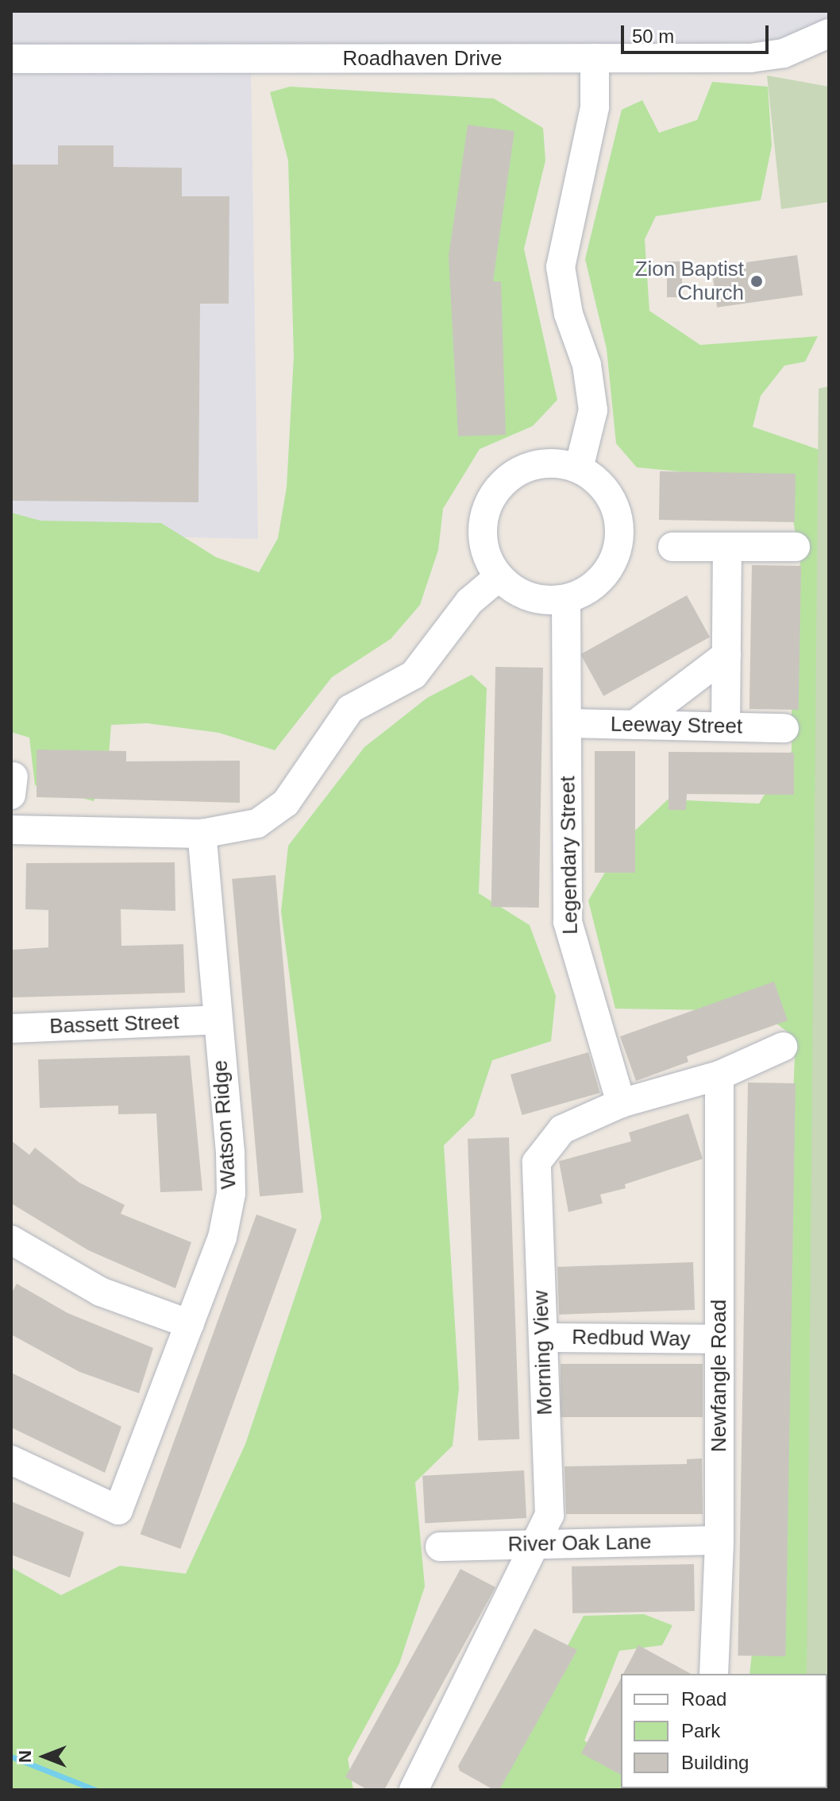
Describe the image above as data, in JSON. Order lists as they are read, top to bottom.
{
  "streets": {
    "street": [
      "Roadhaven Drive",
      "Leeway Street",
      "Legendary Street",
      "Bassett Street",
      "Watson Ridge",
      "Redbud Way",
      "Morning View",
      "Newfangle Road",
      "River Oak Lane"
    ]
  },
  "crossings": [
    ["Leeway Street", "Legendary Street"],
    ["Legendary Street", "Morning View"],
    ["Bassett Street", "Watson Ridge"],
    ["Redbud Way", "Morning View"],
    ["Redbud Way", "Newfangle Road"],
    ["Morning View", "Newfangle Road"],
    ["Morning View", "River Oak Lane"],
    ["Newfangle Road", "River Oak Lane"]
  ],
  "places": ["Zion Baptist Church"],
  "legend": ["Road", "Park", "Building"],
  "scale_bar": "50 m",
  "north": "left"
}
